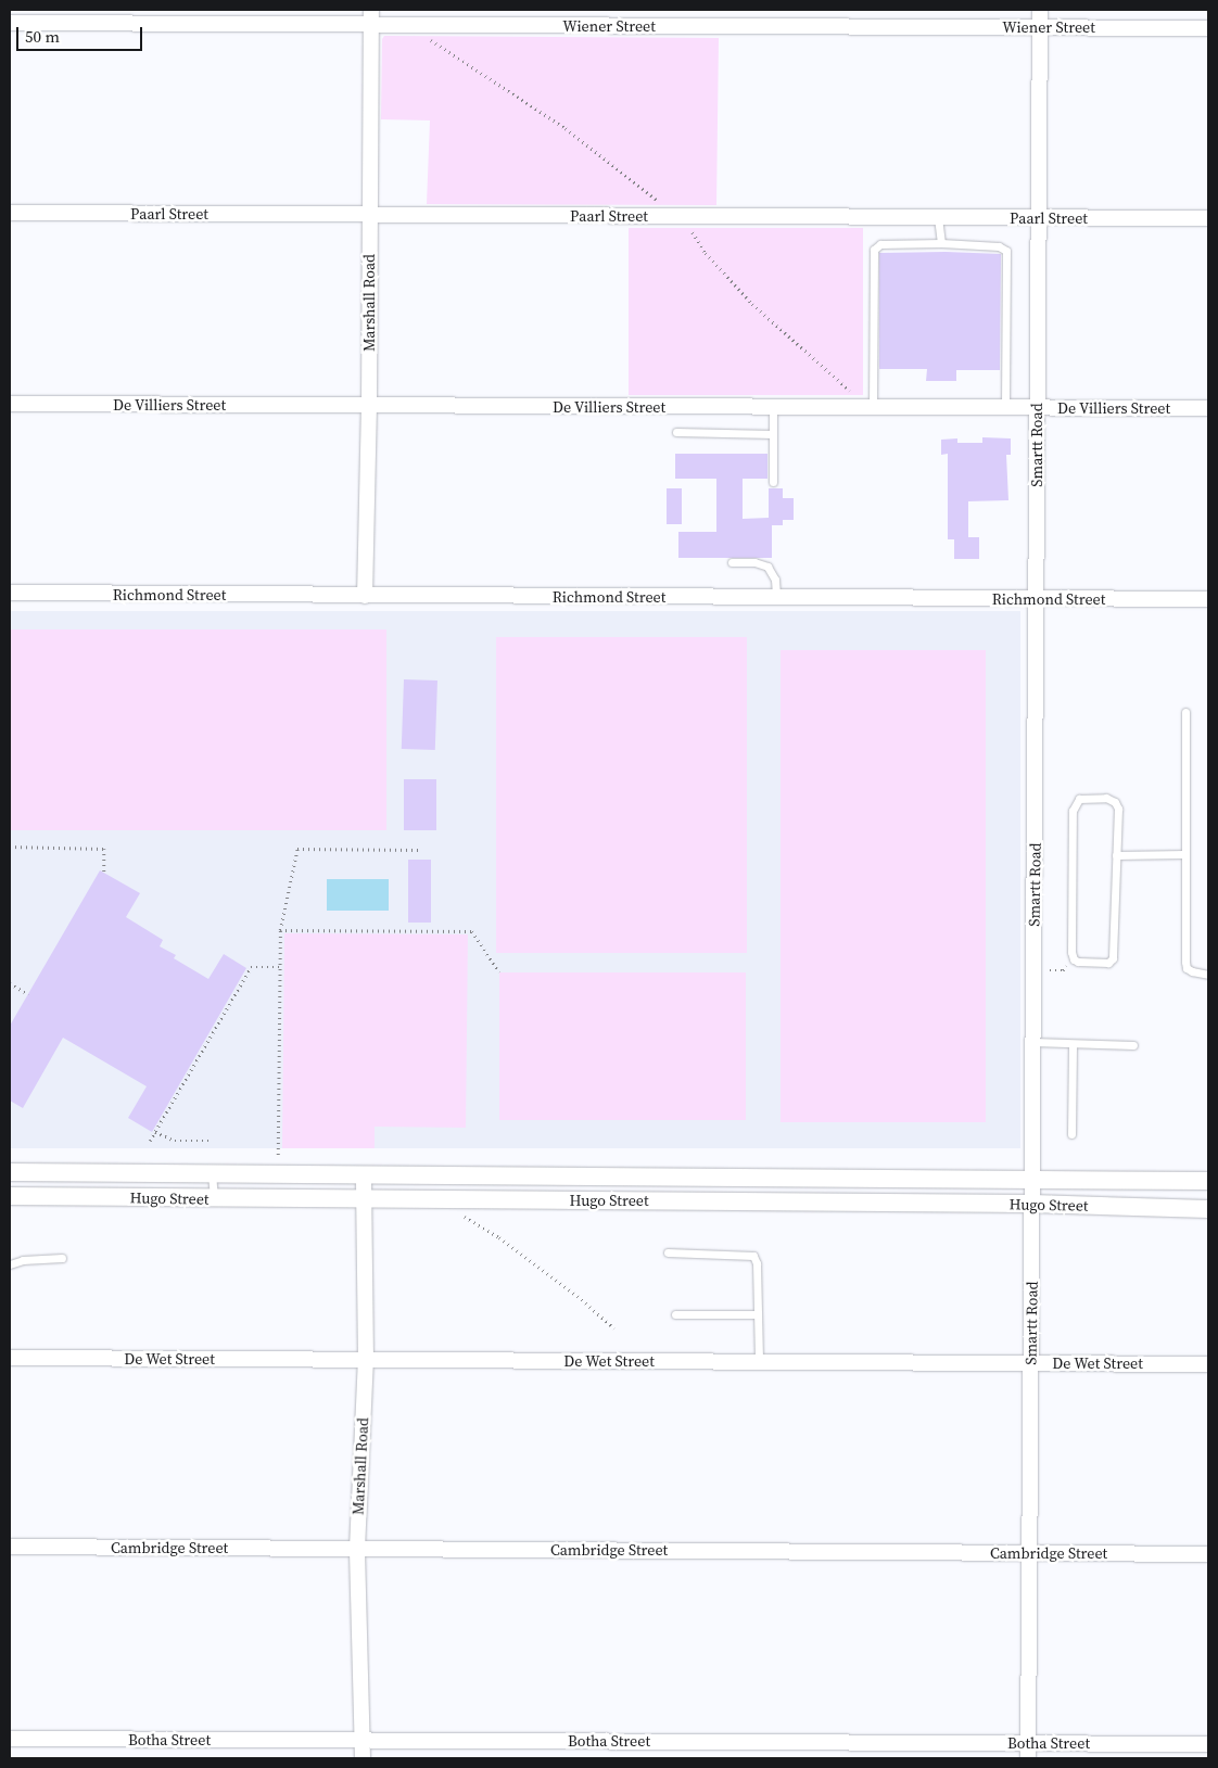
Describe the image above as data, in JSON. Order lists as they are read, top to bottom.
{
  "streets": {
    "street": [
      "Wiener Street",
      "Paarl Street",
      "Marshall Road",
      "De Villiers Street",
      "Smartt Road",
      "Richmond Street",
      "Hugo Street",
      "De Wet Street",
      "Cambridge Street",
      "Botha Street"
    ]
  },
  "crossings": [
    ["Wiener Street", "Marshall Road"],
    ["Wiener Street", "Smartt Road"],
    ["Paarl Street", "Marshall Road"],
    ["Paarl Street", "Smartt Road"],
    ["Marshall Road", "De Villiers Street"],
    ["Marshall Road", "Richmond Street"],
    ["Marshall Road", "Hugo Street"],
    ["Marshall Road", "De Wet Street"],
    ["Marshall Road", "Cambridge Street"],
    ["Marshall Road", "Botha Street"],
    ["De Villiers Street", "Smartt Road"],
    ["Smartt Road", "Richmond Street"],
    ["Smartt Road", "Hugo Street"],
    ["Smartt Road", "De Wet Street"],
    ["Smartt Road", "Cambridge Street"],
    ["Smartt Road", "Botha Street"]
  ],
  "scale_bar": "50 m"
}
